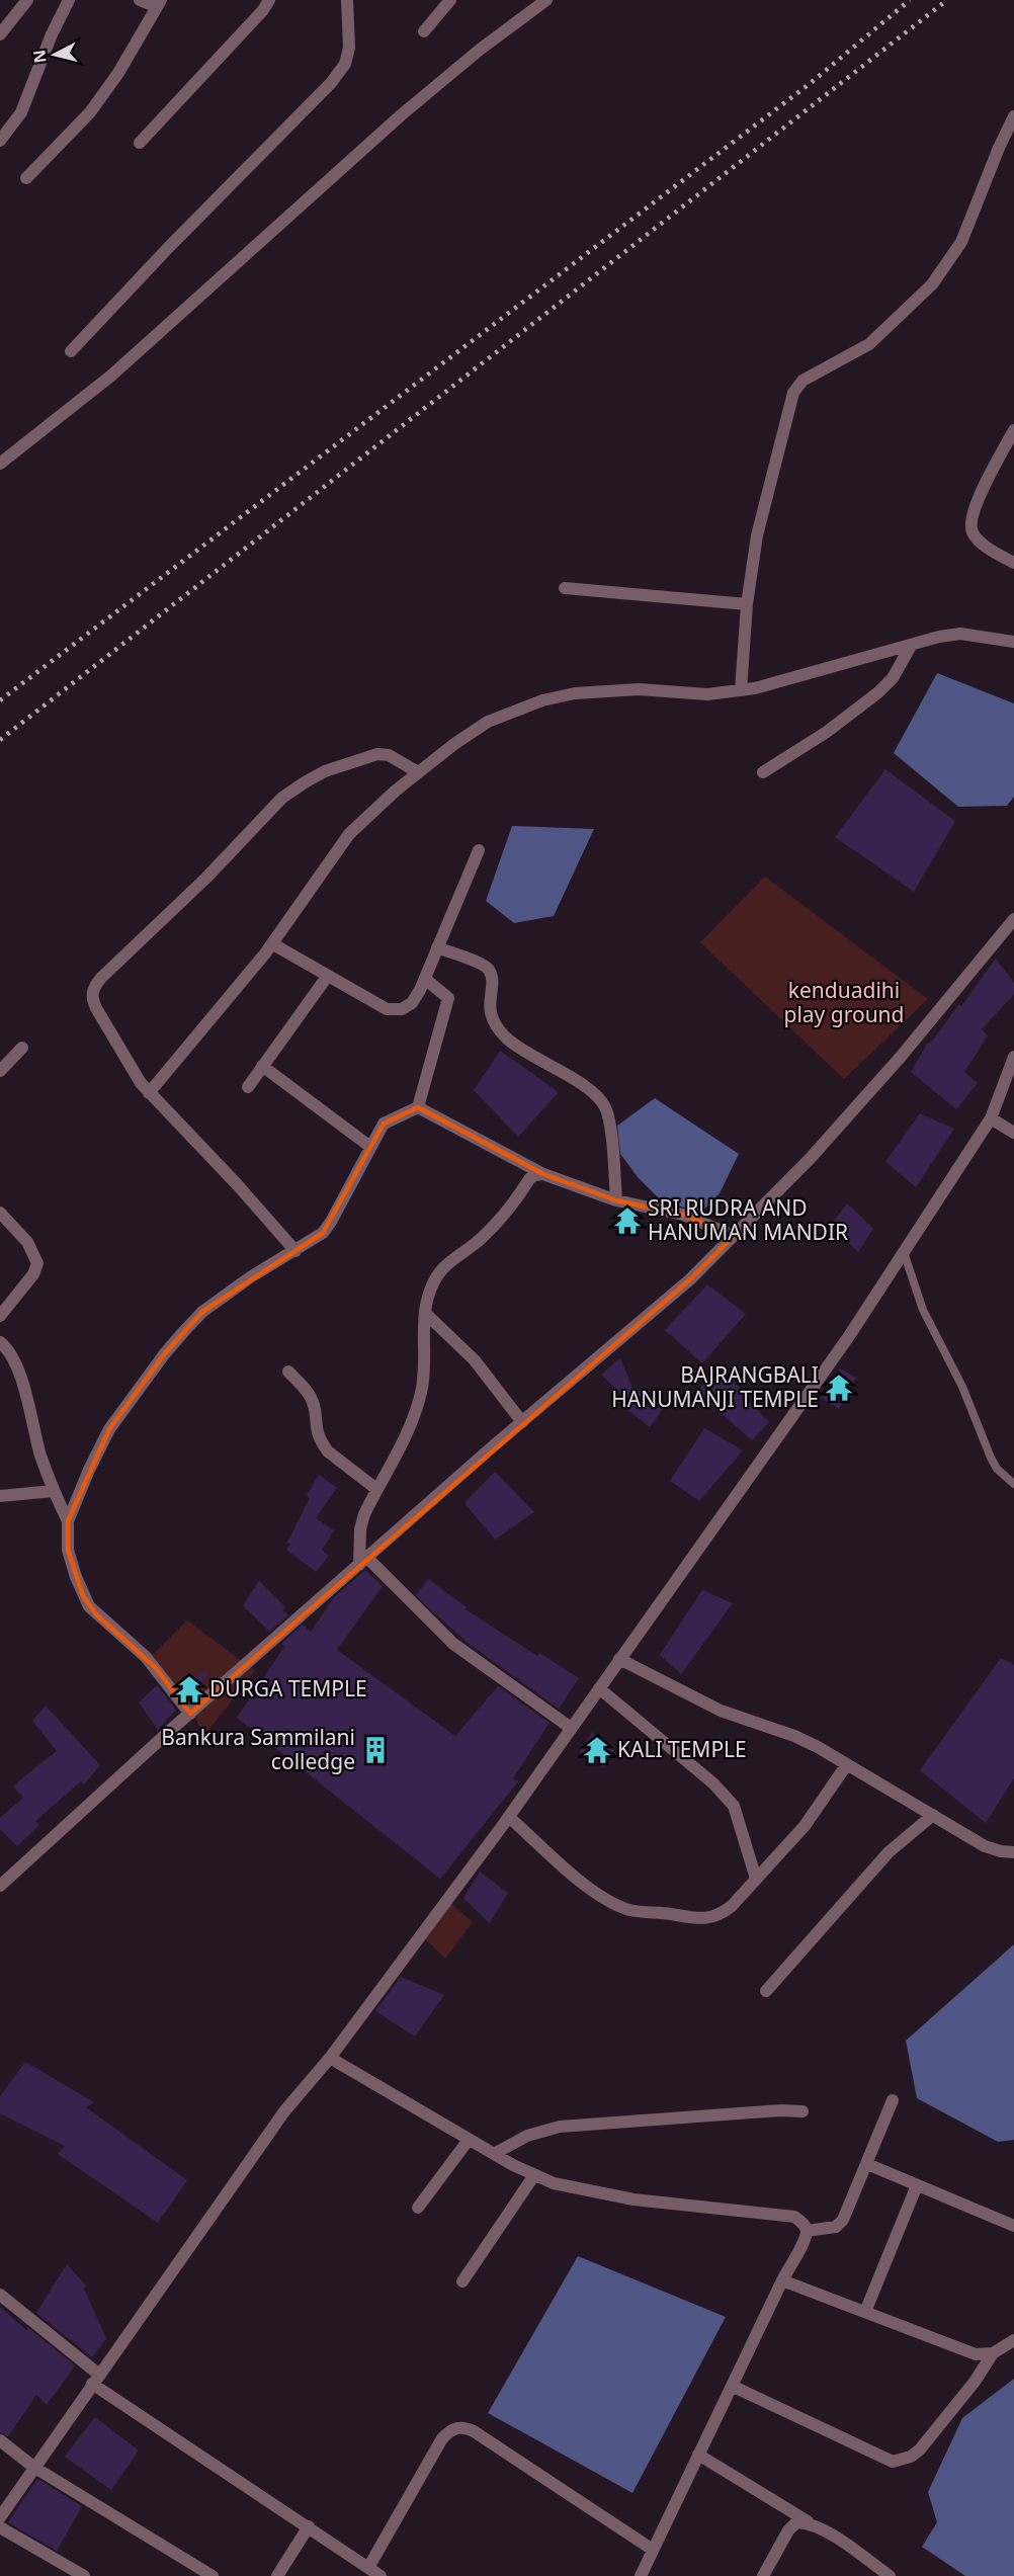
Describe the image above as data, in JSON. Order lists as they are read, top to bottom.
{
  "parks": ["kenduadihi play ground"],
  "places": {
    "temple": [
      "SRI RUDRA AND HANUMAN MANDIR",
      "BAJRANGBALI HANUMANJI TEMPLE",
      "DURGA TEMPLE",
      "KALI TEMPLE"
    ],
    "building": ["Bankura Sammilani colledge"]
  },
  "north": "left"
}
